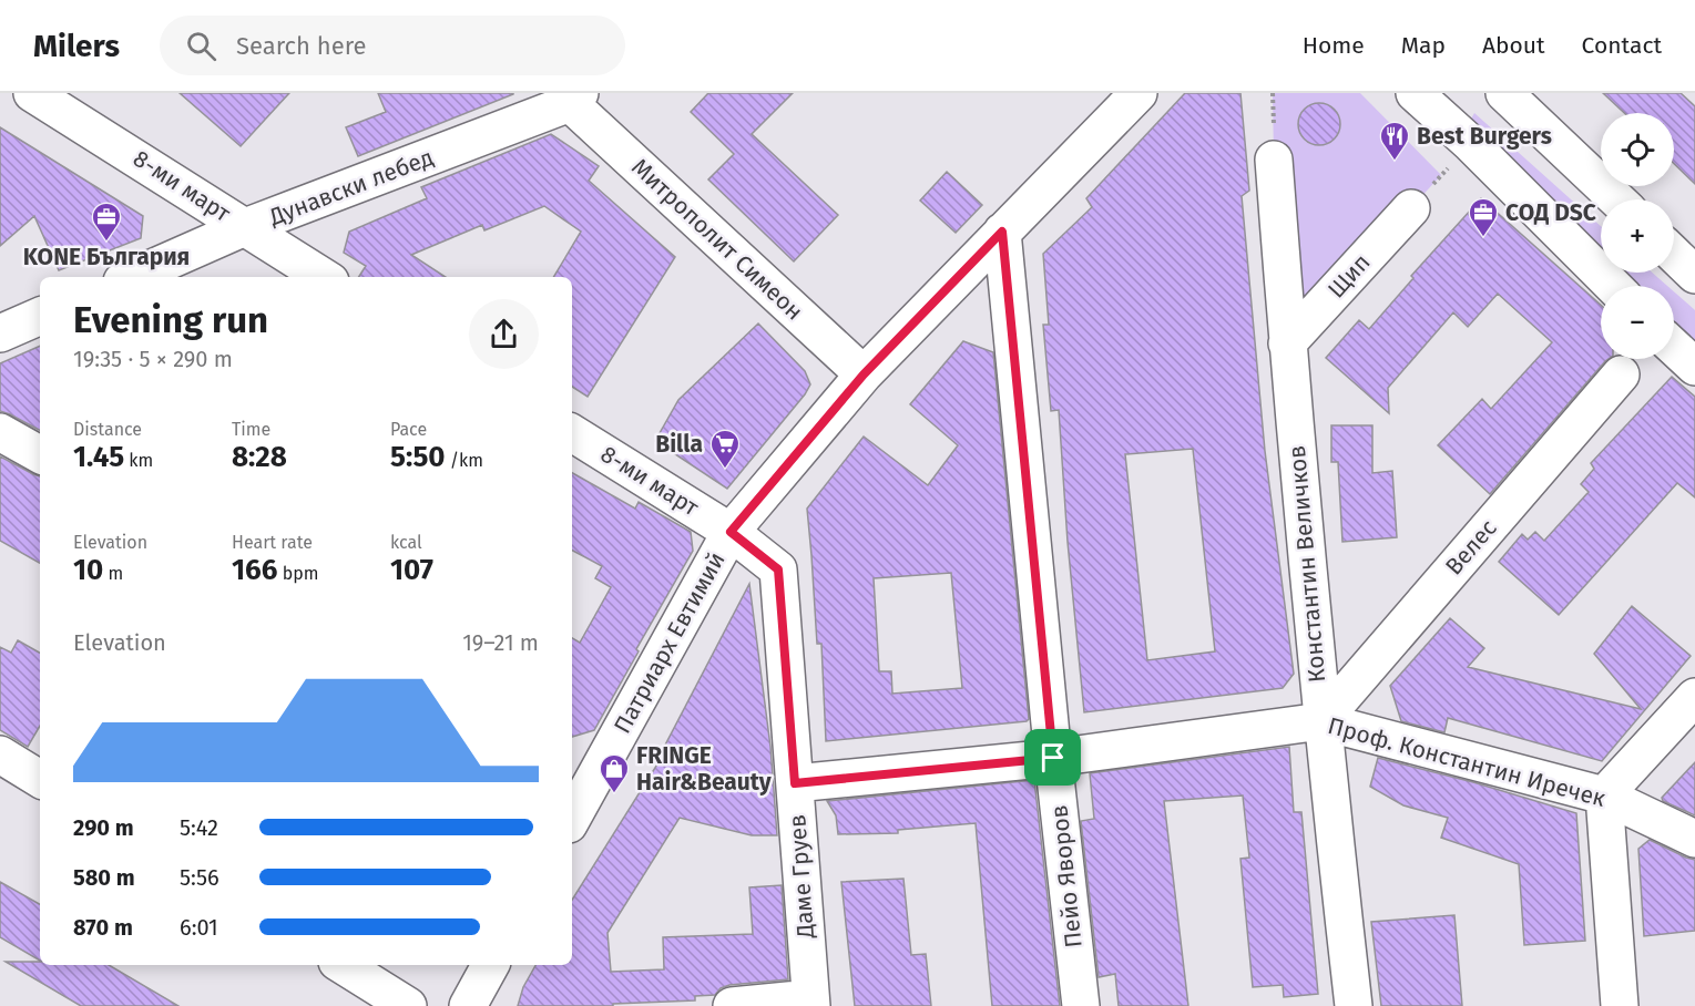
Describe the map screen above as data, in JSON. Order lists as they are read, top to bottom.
{
  "streets": {
    "street": [
      "8-ми март",
      "Дунавски лебед",
      "Митрополит Симеон",
      "Щип",
      "Велес",
      "Константин Величков",
      "Патриарх Евтимий",
      "Проф. Константин Иречек",
      "Даме Груев",
      "Пейо Яворов"
    ]
  },
  "crossings": [
    ["8-ми март", "Дунавски лебед"],
    ["8-ми март", "Патриарх Евтимий"],
    ["8-ми март", "Даме Груев"],
    ["Дунавски лебед", "Митрополит Симеон"],
    ["Митрополит Симеон", "Патриарх Евтимий"],
    ["Щип", "Константин Величков"],
    ["Велес", "Константин Величков"],
    ["Велес", "Проф. Константин Иречек"],
    ["Константин Величков", "Проф. Константин Иречек"],
    ["Патриарх Евтимий", "Даме Груев"],
    ["Патриарх Евтимий", "Пейо Яворов"],
    ["Проф. Константин Иречек", "Даме Груев"],
    ["Проф. Константин Иречек", "Пейо Яворов"]
  ],
  "places": {
    "restaurant": ["Best Burgers"],
    "office": ["СОД DSC", "KONE България"],
    "supermarket": ["Billa"],
    "shop": ["FRINGE Hair&Beauty"]
  },
  "page": {
    "header": "Milers",
    "search": "Search here",
    "nav": [
      "Home",
      "Map",
      "About",
      "Contact"
    ],
    "map_buttons": ["+", "−"],
    "heading": ["Evening run", "19:35 · 5 × 290 m"],
    "stats": [
      ["Distance", "1.45 km"],
      ["Time", "8:28"],
      ["Pace", "5:50 /km"],
      ["Elevation", "10 m"],
      ["Heart rate", "166 bpm"],
      ["kcal", "107"]
    ],
    "chart": ["Elevation", "19–21 m"],
    "list": [
      {
        "name": "290 m",
        "note": "5:42"
      },
      {
        "name": "580 m",
        "note": "5:56"
      },
      {
        "name": "870 m",
        "note": "6:01"
      }
    ]
  }
}
